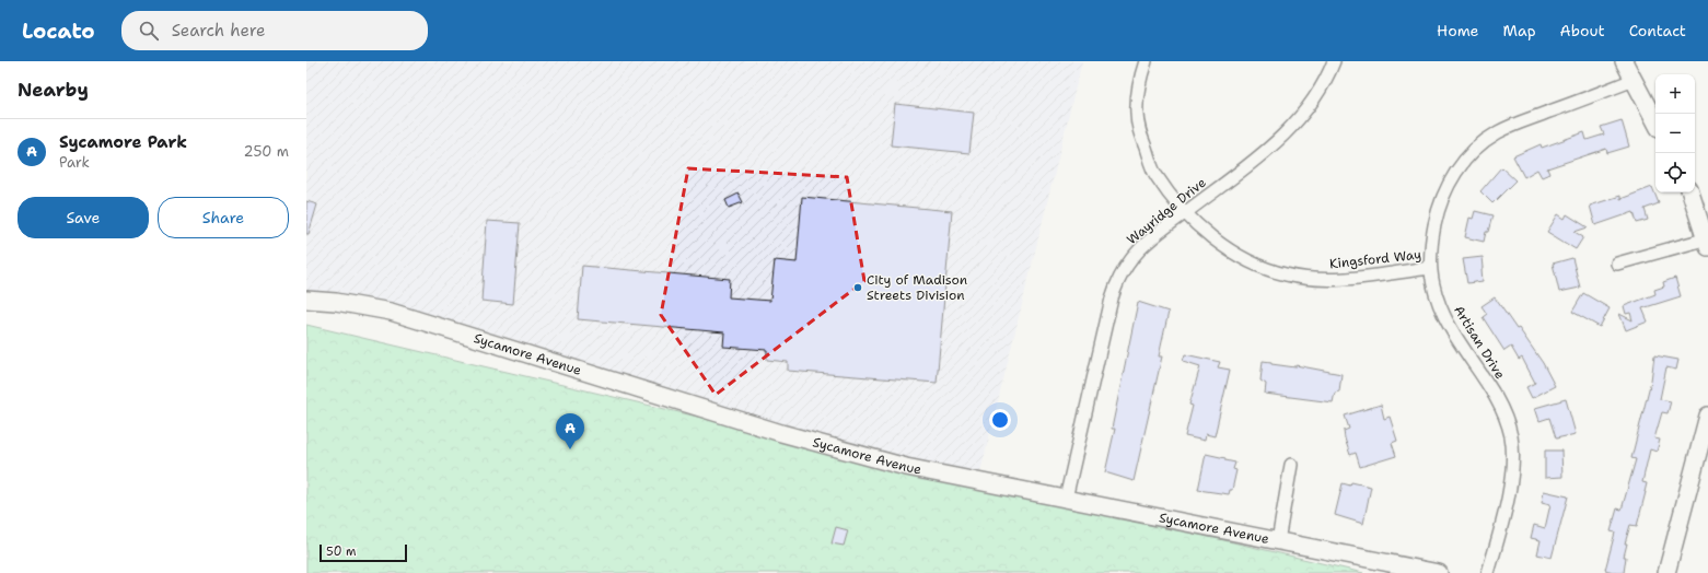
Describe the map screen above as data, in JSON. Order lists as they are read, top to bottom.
{
  "streets": {
    "street": [
      "Wayridge Drive",
      "Kingsford Way",
      "Artisan Drive",
      "Sycamore Avenue"
    ]
  },
  "crossings": [
    ["Wayridge Drive", "Kingsford Way"],
    ["Wayridge Drive", "Sycamore Avenue"],
    ["Kingsford Way", "Artisan Drive"]
  ],
  "places": ["City of Madison Streets Division"],
  "scale_bar": "50 m",
  "page": {
    "header": "Locato",
    "search": "Search here",
    "nav": [
      "Home",
      "Map",
      "About",
      "Contact"
    ],
    "heading": "Nearby",
    "map_buttons": ["+", "−"],
    "list": [
      {
        "mark": "A",
        "name": "Sycamore Park",
        "note": "Park",
        "value": "250 m"
      }
    ],
    "buttons": ["Save", "Share"],
    "pins": "A",
    "scale": "50 m"
  }
}
